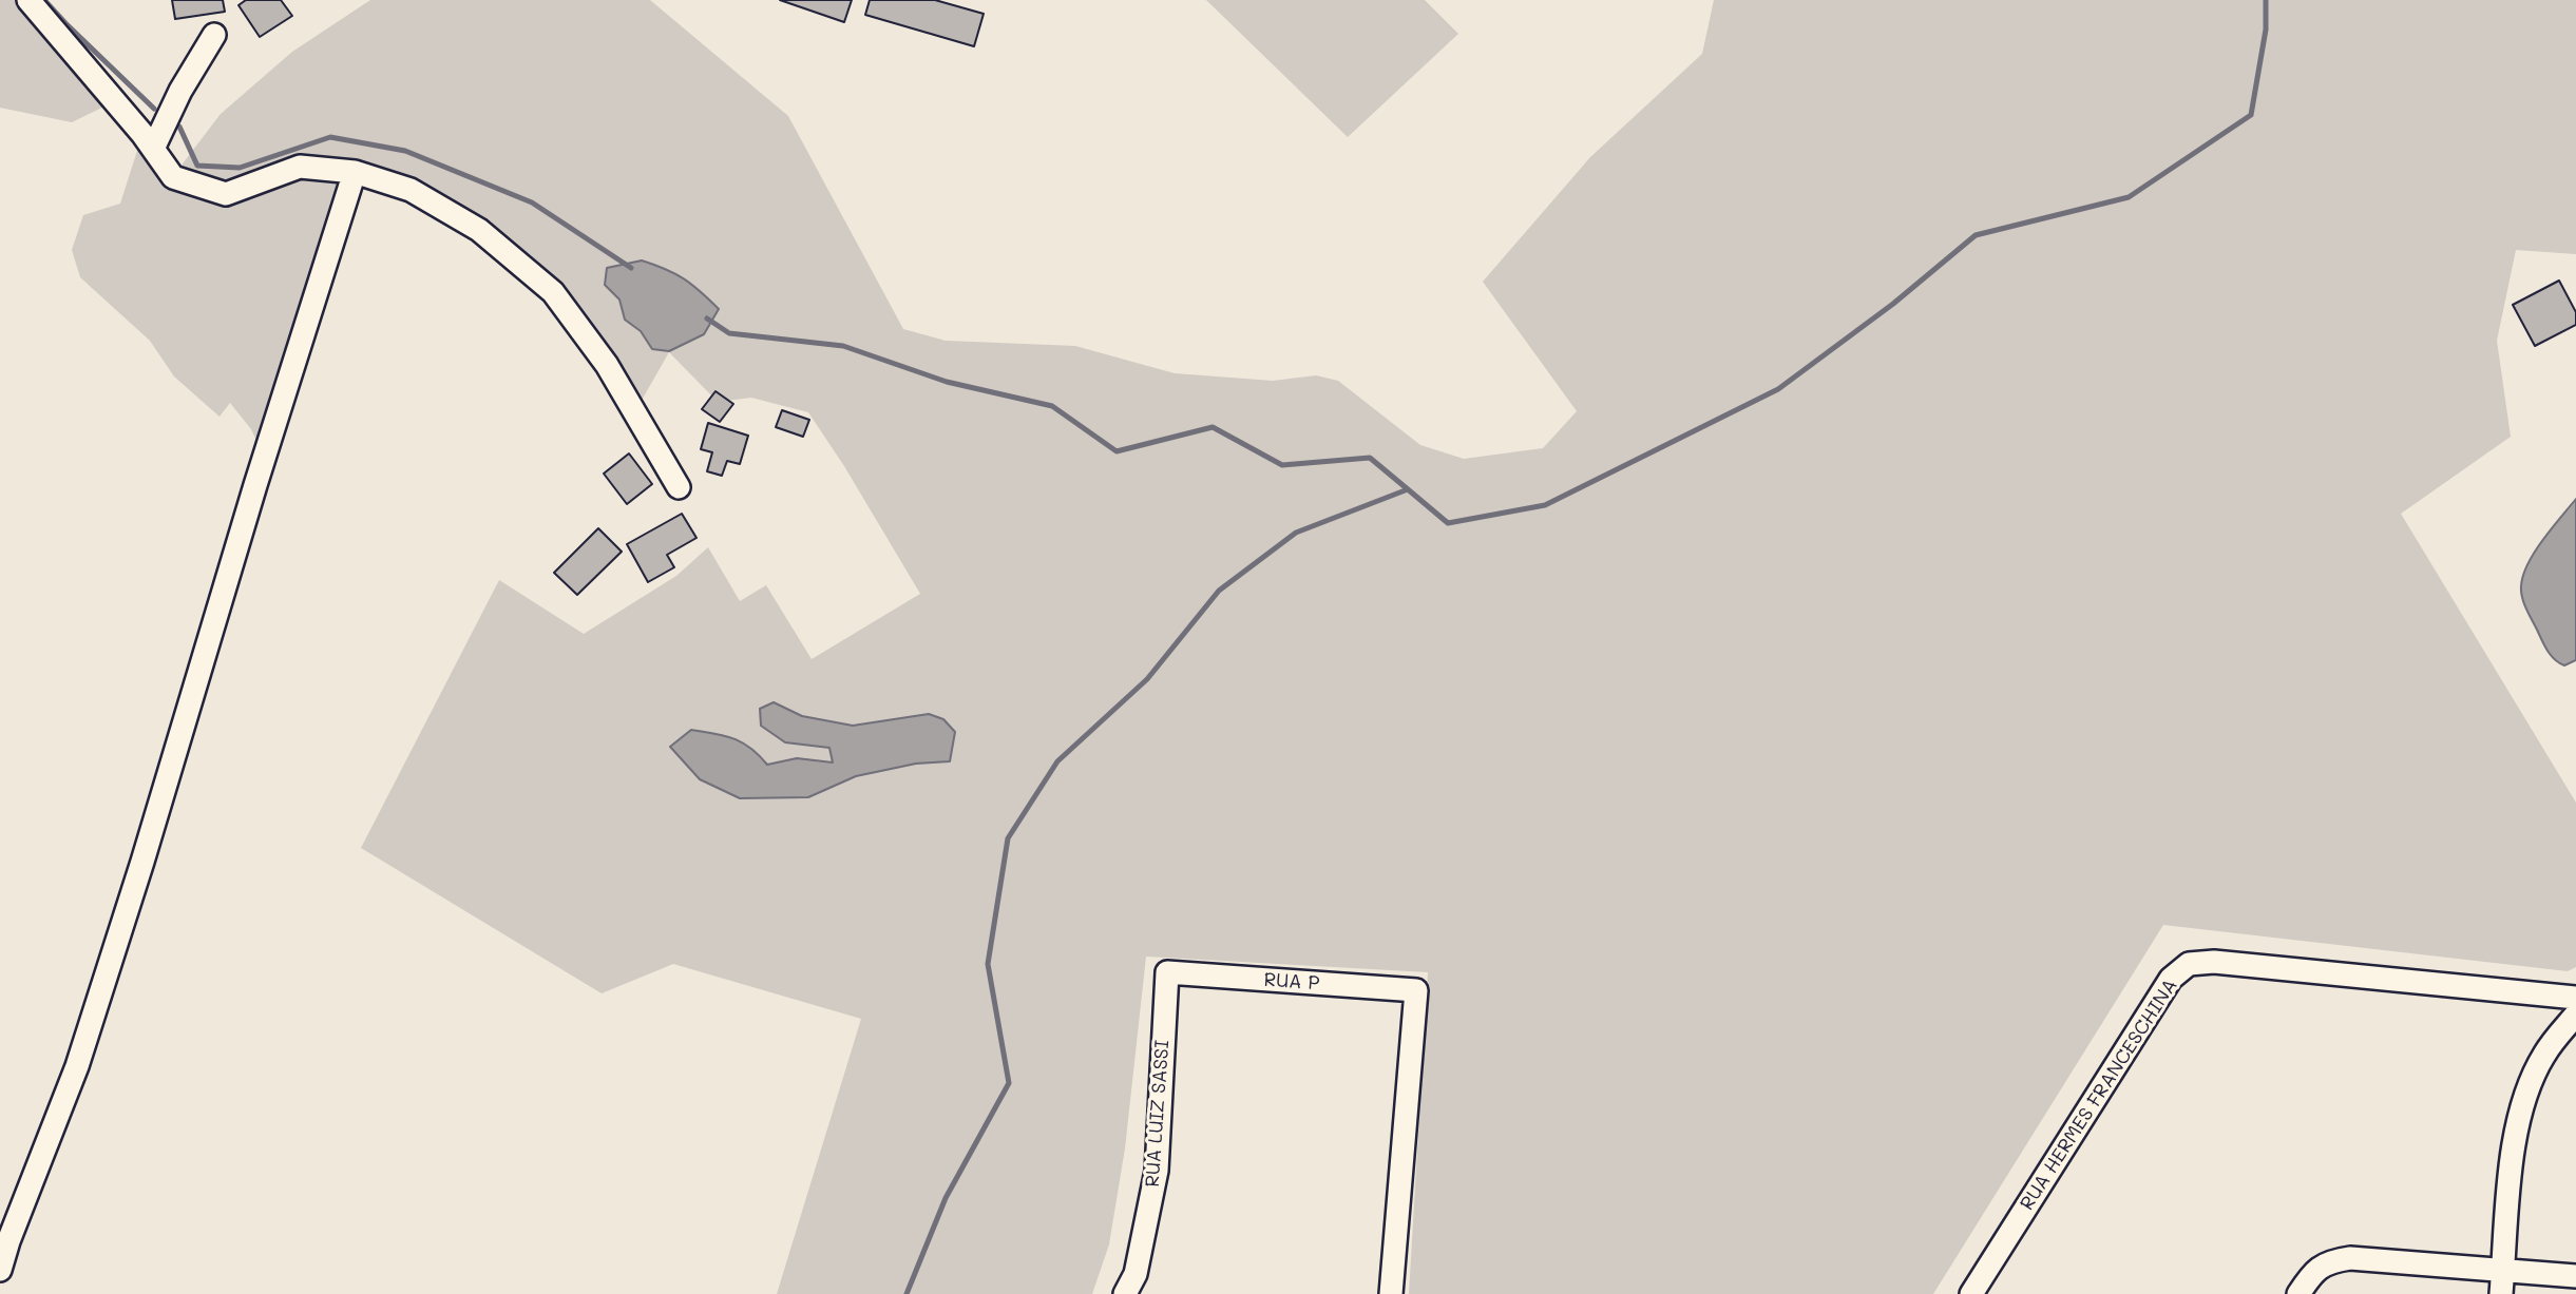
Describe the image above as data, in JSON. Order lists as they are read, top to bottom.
{
  "streets": {
    "street": ["RUA P", "RUA HERMES FRANCESCHINA", "RUA LUIZ SASSI"]
  },
  "crossings": [
    ["RUA P", "RUA LUIZ SASSI"]
  ]
}
